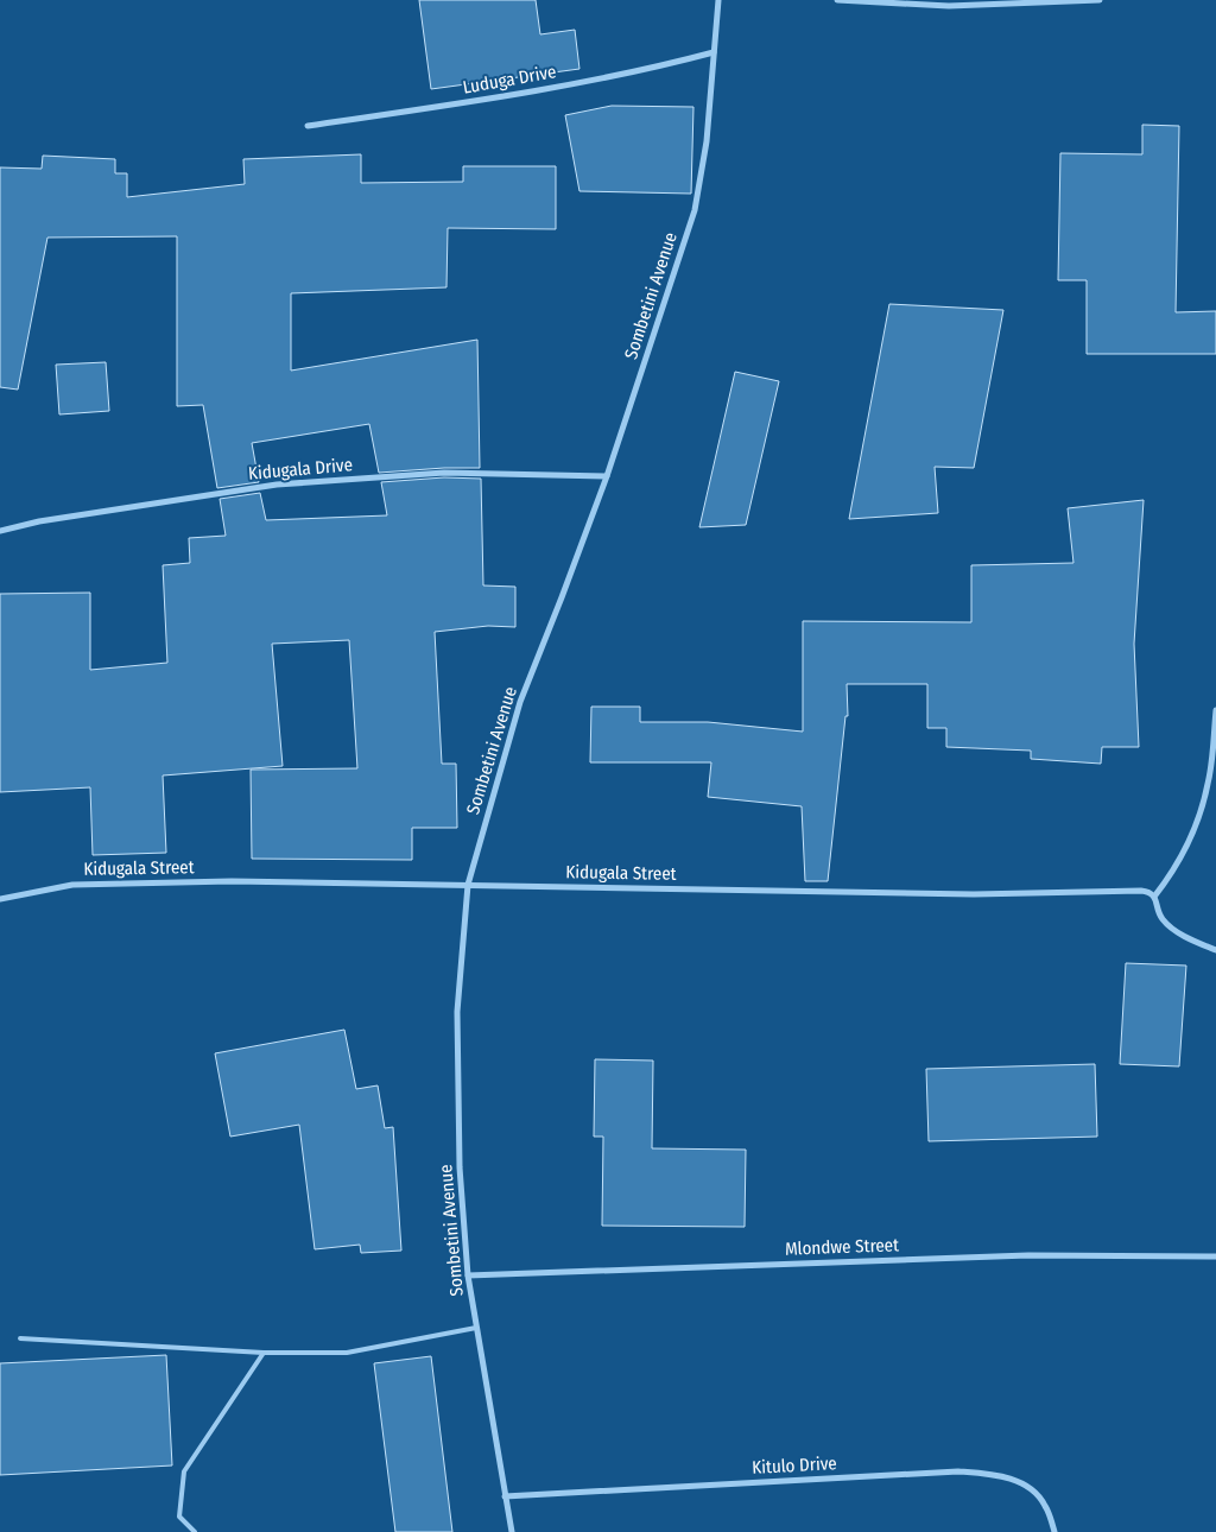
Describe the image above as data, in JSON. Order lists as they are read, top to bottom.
{
  "streets": {
    "street": [
      "Luduga Drive",
      "Sombetini Avenue",
      "Kidugala Drive",
      "Kidugala Street",
      "Mlondwe Street",
      "Kitulo Drive"
    ]
  },
  "crossings": [
    ["Luduga Drive", "Sombetini Avenue"],
    ["Sombetini Avenue", "Kidugala Drive"],
    ["Sombetini Avenue", "Kidugala Street"],
    ["Sombetini Avenue", "Mlondwe Street"],
    ["Sombetini Avenue", "Kitulo Drive"]
  ]
}
